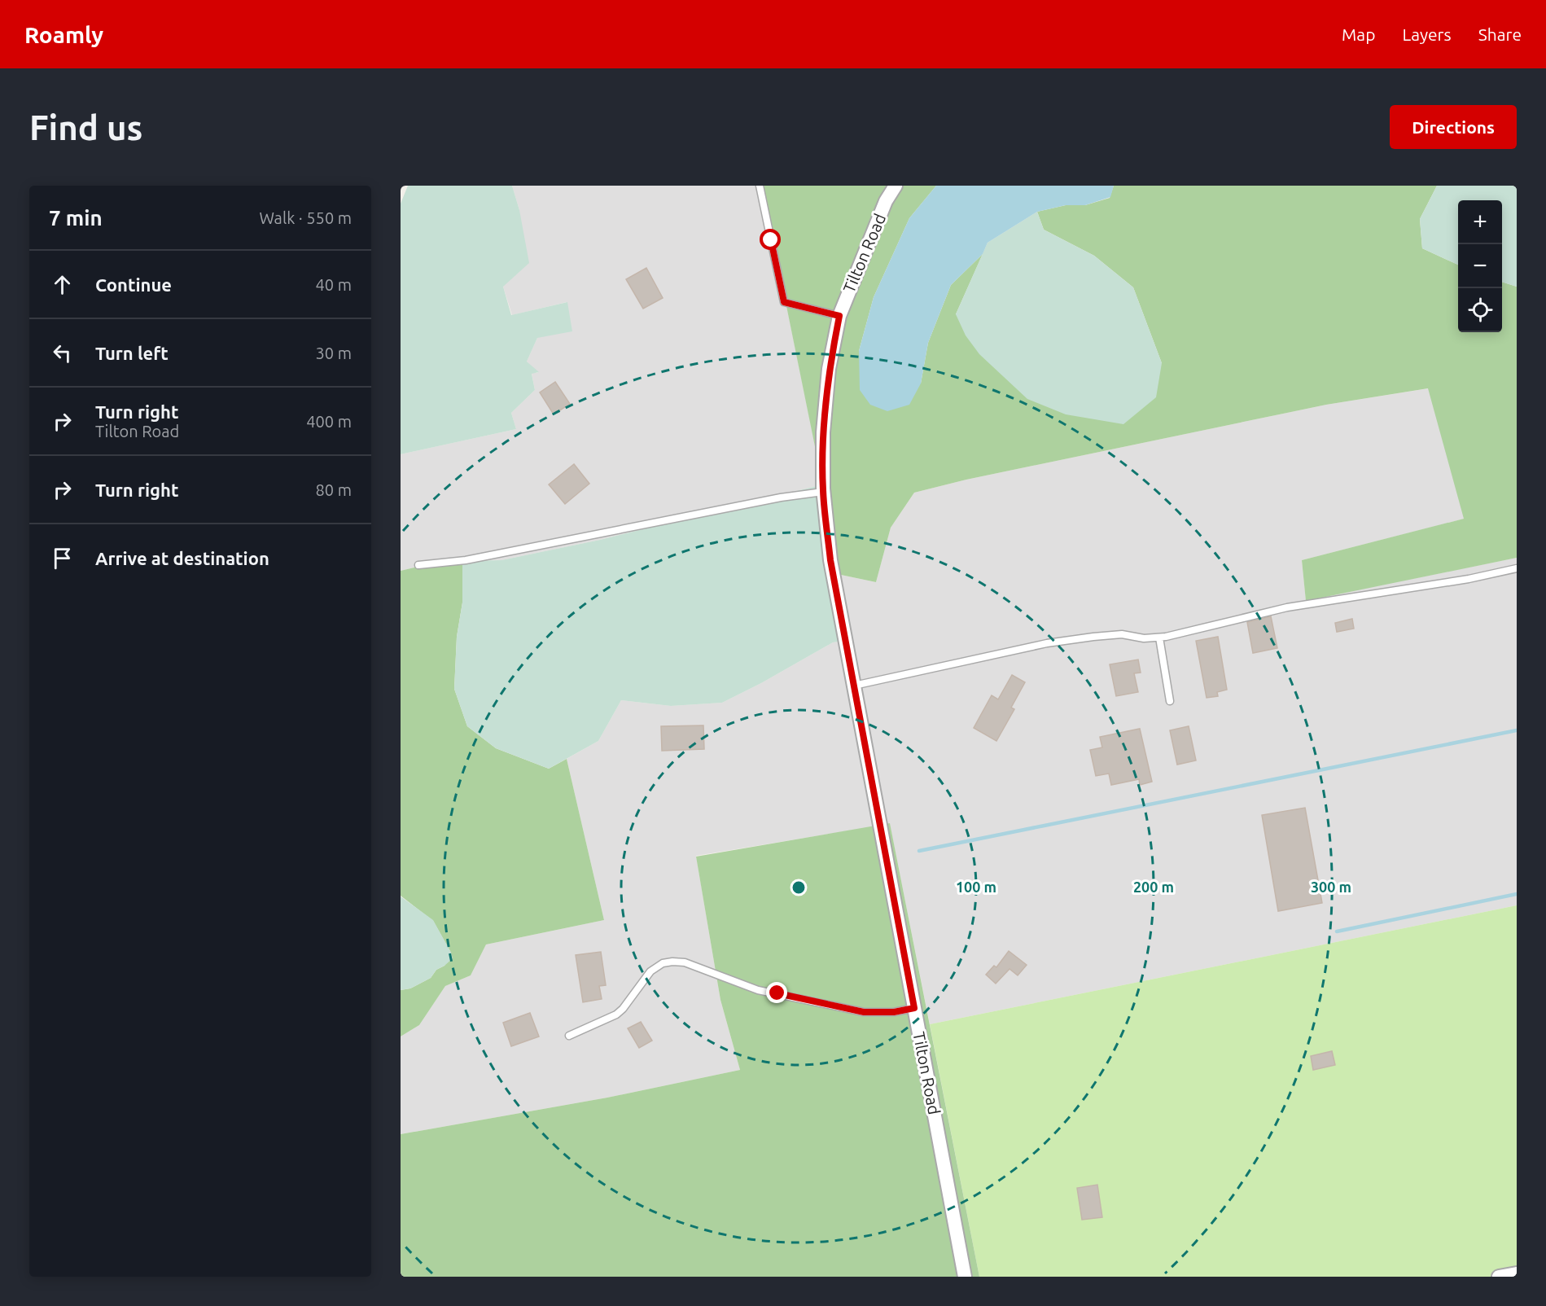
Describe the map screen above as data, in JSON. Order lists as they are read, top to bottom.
{
  "streets": {
    "street": ["Tilton Road"]
  },
  "page": {
    "header": "Roamly",
    "nav": ["Map", "Layers", "Share"],
    "buttons": "Directions",
    "title": "Find us",
    "heading": ["7 min", "Walk · 550 m"],
    "map_buttons": ["+", "−"],
    "list": [
      ["Continue", "40 m"],
      ["Turn left", "30 m"],
      ["Turn right", "Tilton Road", "400 m"],
      ["Turn right", "80 m"],
      "Arrive at destination"
    ]
  },
  "rings": ["100 m", "200 m", "300 m"]
}
